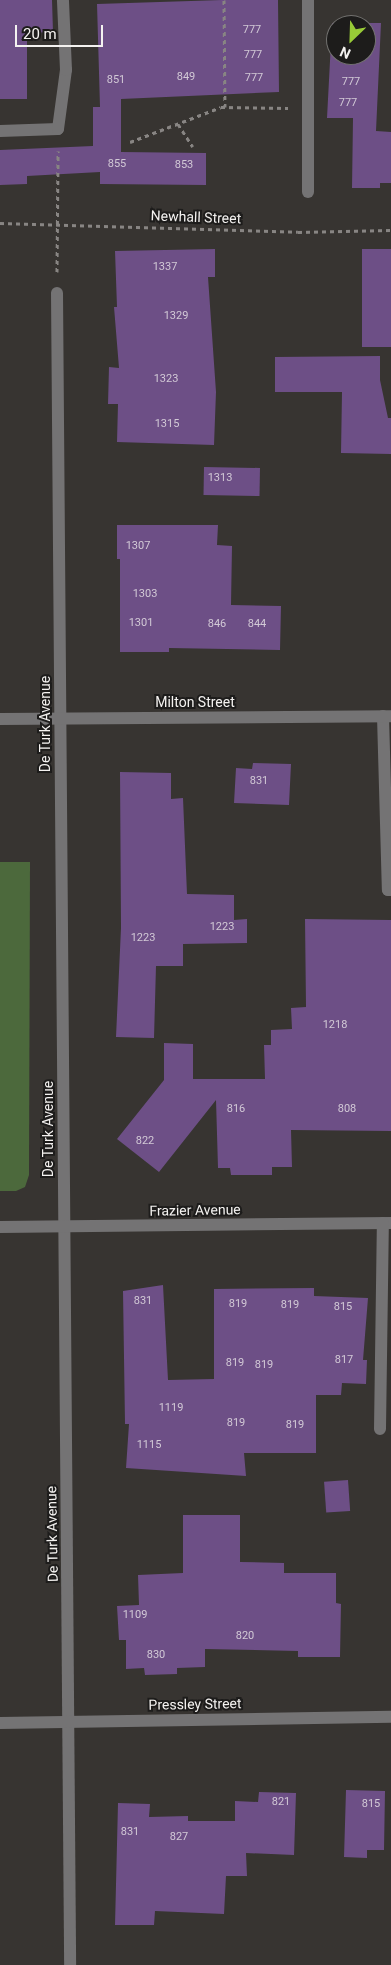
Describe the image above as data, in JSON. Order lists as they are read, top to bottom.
{
  "streets": {
    "street": [
      "Milton Street",
      "De Turk Avenue",
      "Frazier Avenue",
      "Pressley Street"
    ],
    "path": ["Newhall Street"]
  },
  "crossings": [
    ["Milton Street", "De Turk Avenue"],
    ["De Turk Avenue", "Frazier Avenue"],
    ["De Turk Avenue", "Pressley Street"]
  ],
  "house_numbers": [
    "777",
    "777",
    "849",
    "777",
    "851",
    "777",
    "777",
    "855",
    "853",
    "1337",
    "1329",
    "1323",
    "1315",
    "1313",
    "1307",
    "1303",
    "1301",
    "846",
    "844",
    "831",
    "1223",
    "1223",
    "1218",
    "816",
    "808",
    "822",
    "831",
    "819",
    "819",
    "815",
    "817",
    "819",
    "819",
    "1119",
    "819",
    "819",
    "1115",
    "1109",
    "820",
    "830",
    "821",
    "815",
    "831",
    "827"
  ],
  "scale_bar": "20 m",
  "north": "bottom left"
}
